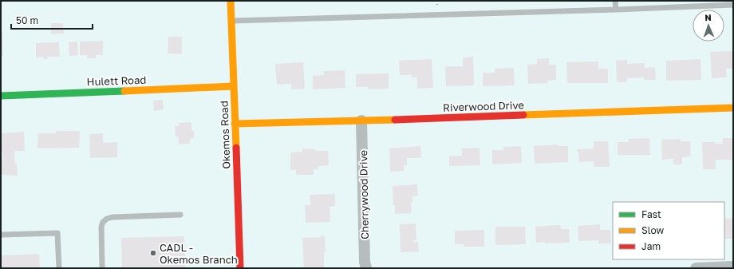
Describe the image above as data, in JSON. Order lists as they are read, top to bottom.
{
  "streets": {
    "street": [
      "Hulett Road",
      "Riverwood Drive",
      "Okemos Road",
      "Cherrywood Drive"
    ]
  },
  "crossings": [
    ["Hulett Road", "Okemos Road"],
    ["Riverwood Drive", "Okemos Road"],
    ["Riverwood Drive", "Cherrywood Drive"]
  ],
  "places": ["CADL - Okemos Branch"],
  "legend": ["Fast", "Slow", "Jam"],
  "scale_bar": "50 m",
  "north": "top"
}
